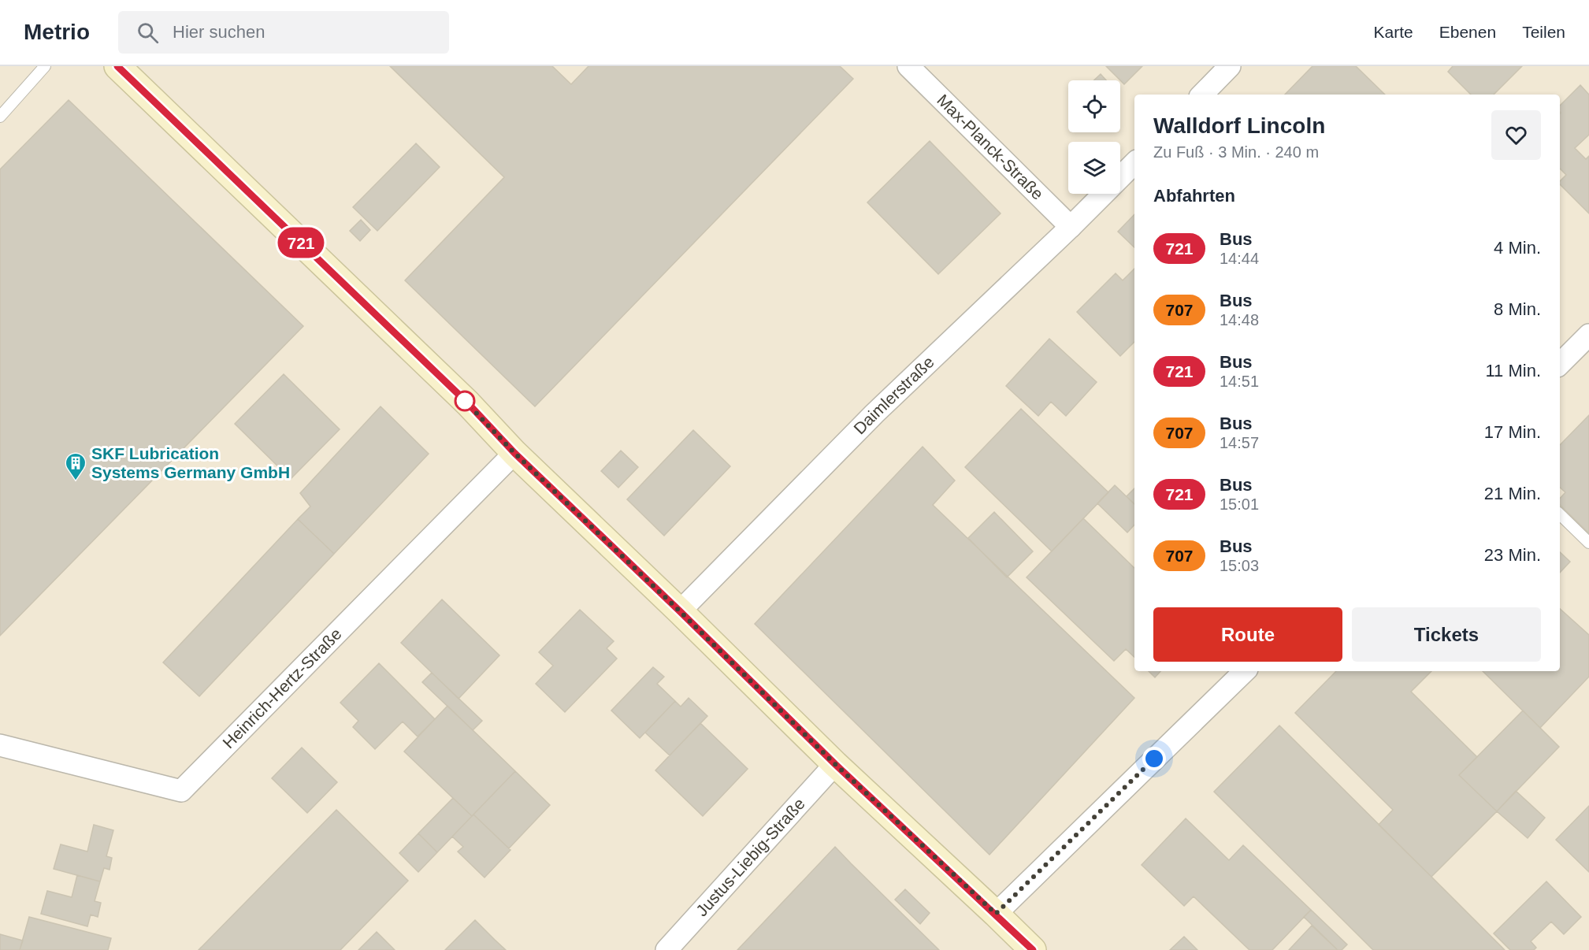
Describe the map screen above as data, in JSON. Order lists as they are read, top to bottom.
{
  "streets": {
    "street": [
      "Max-Planck-Straße",
      "Daimlerstraße",
      "Heinrich-Hertz-Straße",
      "Justus-Liebig-Straße"
    ]
  },
  "crossings": [
    ["Max-Planck-Straße", "Daimlerstraße"]
  ],
  "places": {
    "building": ["SKF Lubrication Systems Germany GmbH"]
  },
  "lines": ["bus line 721"],
  "page": {
    "header": "Metrio",
    "search": "Hier suchen",
    "nav": ["Karte", "Ebenen", "Teilen"],
    "on_map": "721",
    "heading": [
      ["Walldorf Lincoln", "Zu Fuß · 3 Min. · 240 m"],
      "Abfahrten"
    ],
    "list": [
      {
        "mark": "721",
        "name": "Bus",
        "note": "14:44",
        "value": "4 Min."
      },
      {
        "mark": "707",
        "name": "Bus",
        "note": "14:48",
        "value": "8 Min."
      },
      {
        "mark": "721",
        "name": "Bus",
        "note": "14:51",
        "value": "11 Min."
      },
      {
        "mark": "707",
        "name": "Bus",
        "note": "14:57",
        "value": "17 Min."
      },
      {
        "mark": "721",
        "name": "Bus",
        "note": "15:01",
        "value": "21 Min."
      },
      {
        "mark": "707",
        "name": "Bus",
        "note": "15:03",
        "value": "23 Min."
      }
    ],
    "buttons": ["Route", "Tickets"]
  }
}
